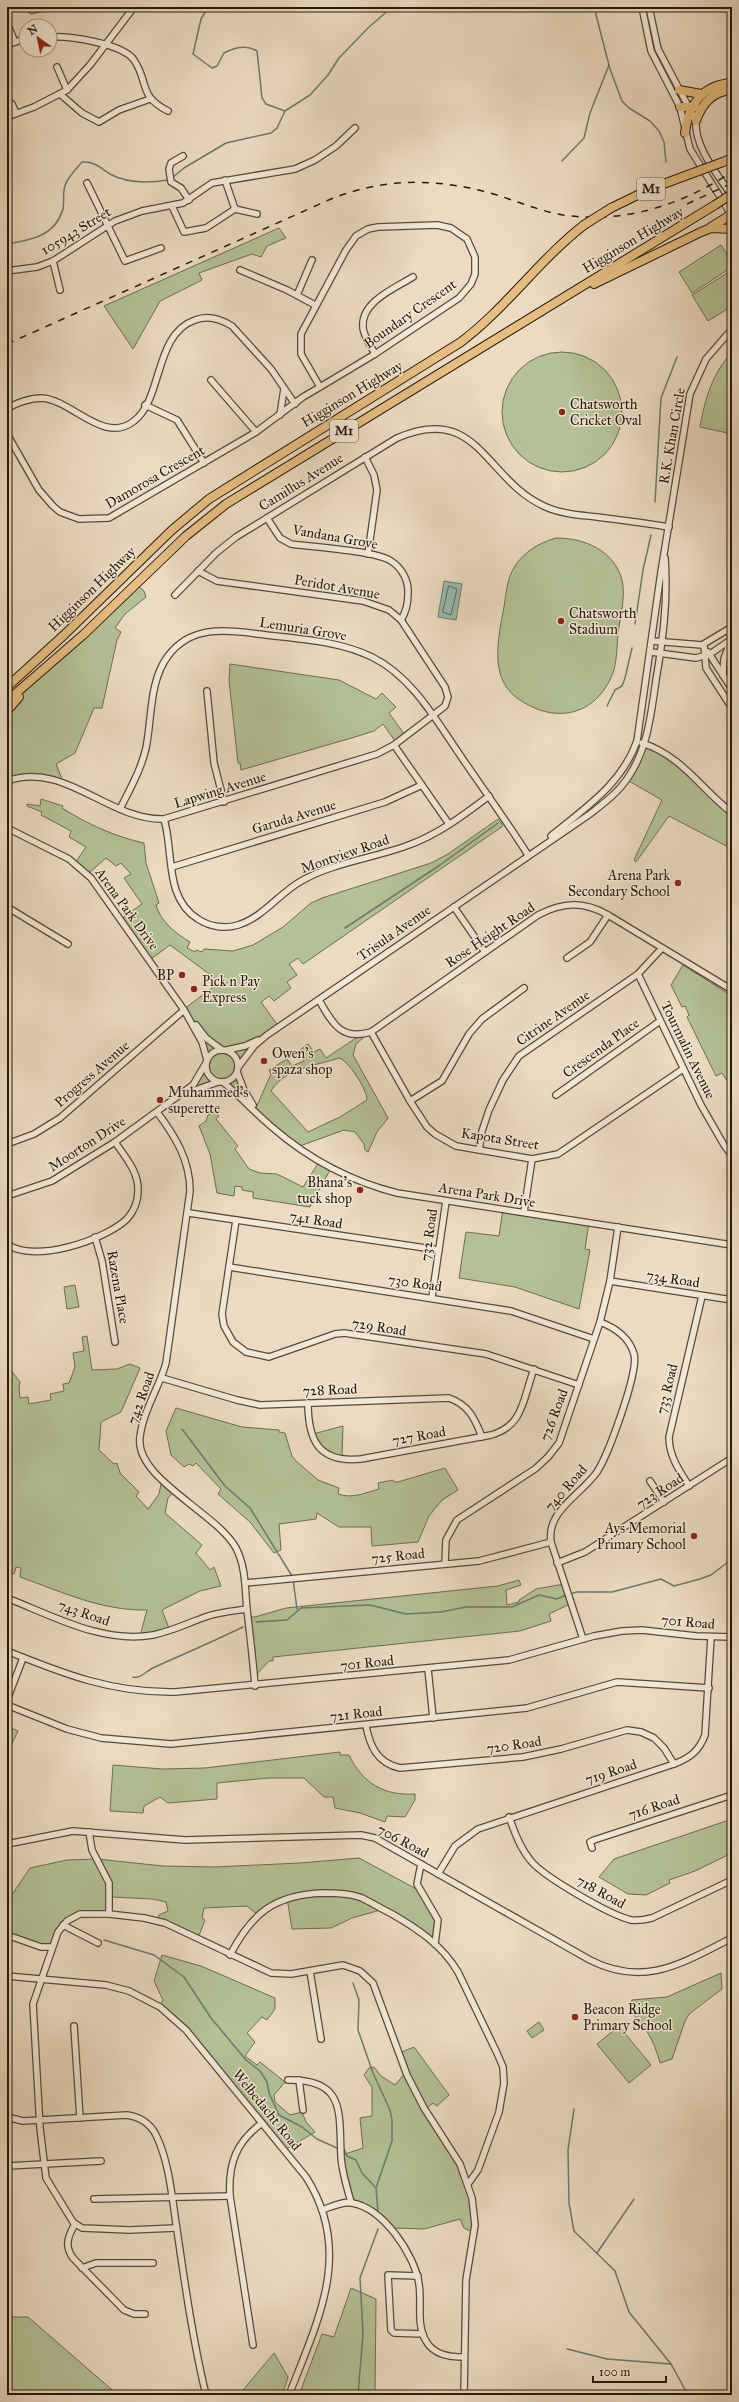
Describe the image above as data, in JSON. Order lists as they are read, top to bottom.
{
  "streets": {
    "highway": ["M1", "Higginson Highway"],
    "street": [
      "105943 Street",
      "Boundary Crescent",
      "R.K. Khan Circle",
      "Damorosa Crescent",
      "Camillus Avenue",
      "Vandana Grove",
      "Peridot Avenue",
      "Lemuria Grove",
      "Lapwing Avenue",
      "Garuda Avenue",
      "Montview Road",
      "Arena Park Drive",
      "Trisula Avenue",
      "Rose Height Road",
      "Citrine Avenue",
      "Crescenda Place",
      "Tourmalin Avenue",
      "Progress Avenue",
      "Kapota Street",
      "Moorton Drive",
      "741 Road",
      "732 Road",
      "734 Road",
      "730 Road",
      "Razena Place",
      "729 Road",
      "733 Road",
      "728 Road",
      "742 Road",
      "726 Road",
      "727 Road",
      "740 Road",
      "723 Road",
      "725 Road",
      "743 Road",
      "701 Road",
      "721 Road",
      "720 Road",
      "719 Road",
      "716 Road",
      "706 Road",
      "718 Road",
      "Welbedacht Road"
    ]
  },
  "crossings": [
    ["Boundary Crescent", "Damorosa Crescent"],
    ["R.K. Khan Circle", "Camillus Avenue"],
    ["R.K. Khan Circle", "Trisula Avenue"],
    ["Camillus Avenue", "Vandana Grove"],
    ["Camillus Avenue", "Peridot Avenue"],
    ["Vandana Grove", "Peridot Avenue"],
    ["Peridot Avenue", "Lemuria Grove"],
    ["Peridot Avenue", "Lapwing Avenue"],
    ["Lemuria Grove", "Lapwing Avenue"],
    ["Lemuria Grove", "Montview Road"],
    ["Lemuria Grove", "Trisula Avenue"],
    ["Lapwing Avenue", "Montview Road"],
    ["Garuda Avenue", "Montview Road"],
    ["Arena Park Drive", "Trisula Avenue"],
    ["Arena Park Drive", "Progress Avenue"],
    ["Arena Park Drive", "Moorton Drive"],
    ["Arena Park Drive", "732 Road"],
    ["Arena Park Drive", "726 Road"],
    ["Trisula Avenue", "Rose Height Road"],
    ["Trisula Avenue", "Moorton Drive"],
    ["Rose Height Road", "Citrine Avenue"],
    ["Rose Height Road", "Kapota Street"],
    ["Citrine Avenue", "Tourmalin Avenue"],
    ["Citrine Avenue", "Kapota Street"],
    ["Crescenda Place", "Tourmalin Avenue"],
    ["Tourmalin Avenue", "Kapota Street"],
    ["Moorton Drive", "742 Road"],
    ["741 Road", "732 Road"],
    ["741 Road", "729 Road"],
    ["741 Road", "742 Road"],
    ["732 Road", "730 Road"],
    ["734 Road", "733 Road"],
    ["734 Road", "726 Road"],
    ["730 Road", "729 Road"],
    ["730 Road", "726 Road"],
    ["729 Road", "726 Road"],
    ["729 Road", "727 Road"],
    ["733 Road", "723 Road"],
    ["728 Road", "742 Road"],
    ["728 Road", "727 Road"],
    ["742 Road", "725 Road"],
    ["742 Road", "743 Road"],
    ["742 Road", "701 Road"],
    ["726 Road", "740 Road"],
    ["726 Road", "725 Road"],
    ["740 Road", "723 Road"],
    ["740 Road", "725 Road"],
    ["740 Road", "701 Road"],
    ["701 Road", "719 Road"],
    ["721 Road", "720 Road"],
    ["721 Road", "719 Road"],
    ["720 Road", "719 Road"],
    ["719 Road", "706 Road"],
    ["719 Road", "718 Road"]
  ],
  "places": [
    "Chatsworth Cricket Oval",
    "Chatsworth Stadium",
    "Arena Park Secondary School",
    "BP",
    "Pick n Pay Express",
    "Owen's spaza shop",
    "Muhammed's superette",
    "Bhana's tuck shop",
    "Ays Memorial Primary School",
    "Beacon Ridge Primary School"
  ],
  "scale_bar": "100 m",
  "north": "top left"
}
